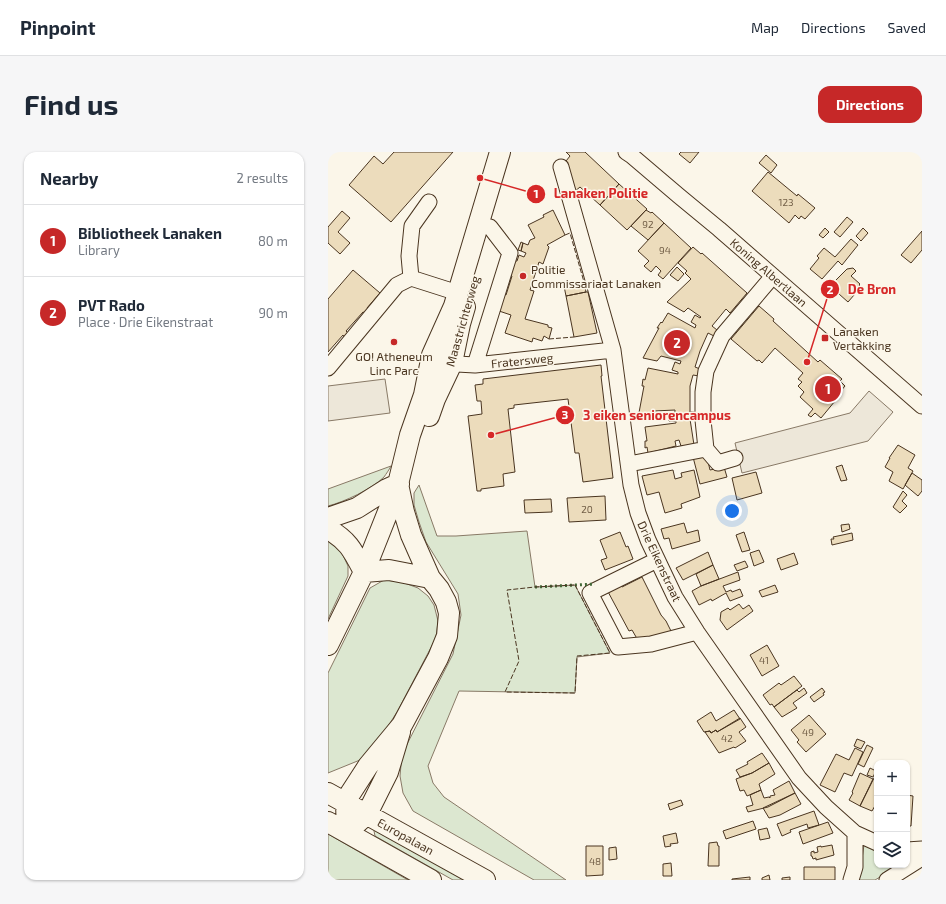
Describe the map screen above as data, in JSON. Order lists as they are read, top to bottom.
{
  "streets": {
    "main road": ["Maastrichterweg", "Europalaan"],
    "street": ["Koning Albertlaan", "Fratersweg", "Drie Eikenstraat"]
  },
  "crossings": [
    ["Maastrichterweg", "Fratersweg"],
    ["Fratersweg", "Drie Eikenstraat"]
  ],
  "places": {
    "other": [
      "Lanaken Politie",
      "Politie Commissariaat Lanaken",
      "GO! Atheneum Linc Parc",
      "De Bron",
      "3 eiken seniorencampus"
    ],
    "transit": ["Lanaken Vertakking"]
  },
  "house_numbers": [
    "123",
    "92",
    "94",
    "20",
    "41",
    "49",
    "42",
    "48"
  ],
  "page": {
    "header": "Pinpoint",
    "nav": ["Map", "Directions", "Saved"],
    "buttons": "Directions",
    "title": "Find us",
    "heading": ["Nearby", "2 results"],
    "list": [
      {
        "mark": "1",
        "name": "Bibliotheek Lanaken",
        "note": "Library",
        "value": "80 m"
      },
      {
        "mark": "2",
        "name": "PVT Rado",
        "note": "Place · Drie Eikenstraat",
        "value": "90 m"
      }
    ],
    "pins": ["2", "1"],
    "map_buttons": ["+", "−"]
  }
}
